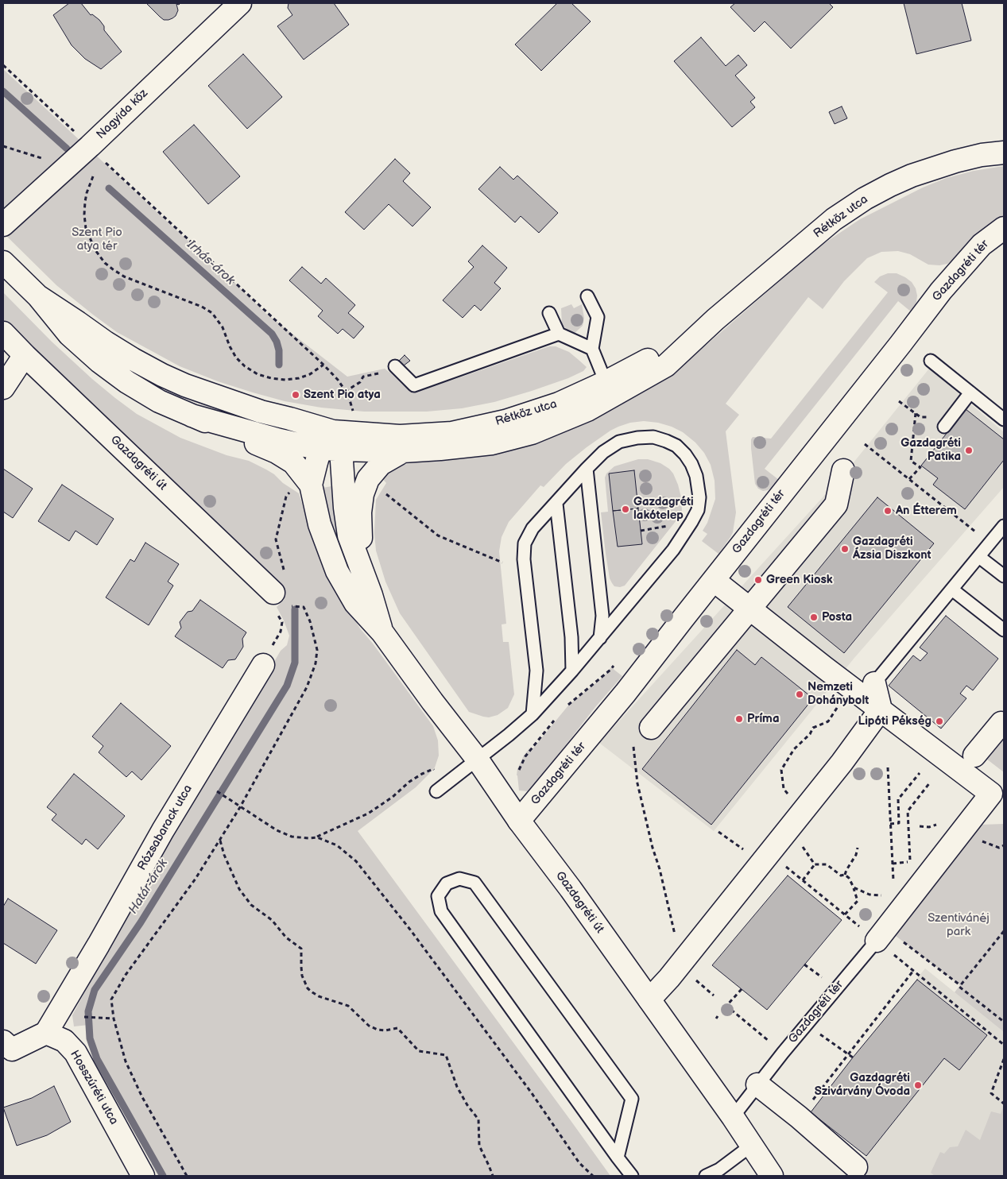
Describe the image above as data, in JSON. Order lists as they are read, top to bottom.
{
  "streets": {
    "street": [
      "Nagyida köz",
      "Rétköz utca",
      "Gazdagréti tér",
      "Gazdagréti út",
      "Rózsabarack utca",
      "Hosszúréti utca"
    ]
  },
  "crossings": [
    ["Rétköz utca", "Gazdagréti út"],
    ["Gazdagréti tér", "Gazdagréti út"],
    ["Rózsabarack utca", "Hosszúréti utca"]
  ],
  "water": ["Irhás-árok", "Határ-árok"],
  "parks": ["Szent Pio atya tér", "Szentivánéj park"],
  "places": [
    "Szent Pio atya",
    "Gazdagréti Patika",
    "Gazdagréti lakótelep",
    "An Étterem",
    "Gazdagréti Ázsia Diszkont",
    "Green Kiosk",
    "Posta",
    "Nemzeti Dohánybolt",
    "Príma",
    "Lipóti Pékség",
    "Gazdagréti Szivárvány Óvoda"
  ]
}
